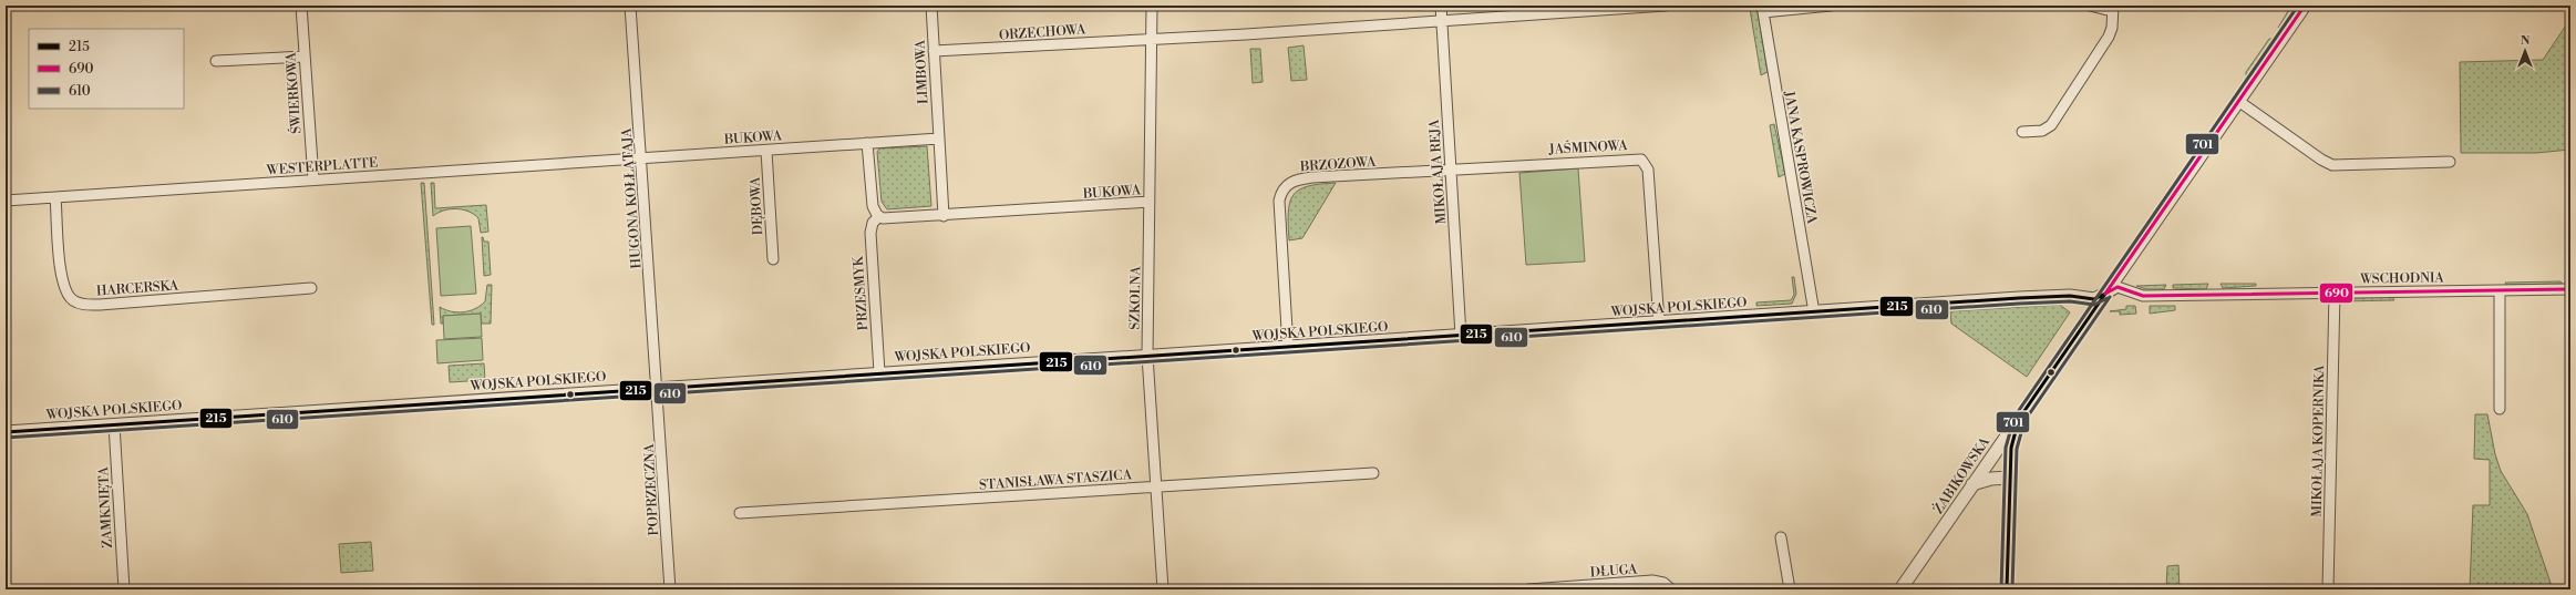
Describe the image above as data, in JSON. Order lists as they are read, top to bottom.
{
  "streets": {
    "street": [
      "ORZECHOWA",
      "LIMBOWA",
      "ŚWIERKOWA",
      "BUKOWA",
      "JAŚMINOWA",
      "JANA KASPROWICZA",
      "BRZOZOWA",
      "WESTERPLATTE",
      "MIKOŁAJA REJA",
      "HUGONA KOŁŁĄTAJA",
      "DĘBOWA",
      "WSCHODNIA",
      "HARCERSKA",
      "PRZESMYK",
      "SZKOLNA",
      "WOJSKA POLSKIEGO",
      "MIKOŁAJA KOPERNIKA",
      "ŻABIKOWSKA",
      "STANISŁAWA STASZICA",
      "POPRZECZNA",
      "ZAMKNIĘTA",
      "DŁUGA"
    ]
  },
  "crossings": [
    ["ORZECHOWA", "LIMBOWA"],
    ["ORZECHOWA", "MIKOŁAJA REJA"],
    ["ORZECHOWA", "SZKOLNA"],
    ["LIMBOWA", "BUKOWA"],
    ["ŚWIERKOWA", "WESTERPLATTE"],
    ["BUKOWA", "WESTERPLATTE"],
    ["BUKOWA", "HUGONA KOŁŁĄTAJA"],
    ["BUKOWA", "DĘBOWA"],
    ["BUKOWA", "PRZESMYK"],
    ["BUKOWA", "SZKOLNA"],
    ["JAŚMINOWA", "BRZOZOWA"],
    ["JAŚMINOWA", "MIKOŁAJA REJA"],
    ["JAŚMINOWA", "WOJSKA POLSKIEGO"],
    ["JANA KASPROWICZA", "WOJSKA POLSKIEGO"],
    ["BRZOZOWA", "MIKOŁAJA REJA"],
    ["BRZOZOWA", "WOJSKA POLSKIEGO"],
    ["WESTERPLATTE", "HUGONA KOŁŁĄTAJA"],
    ["WESTERPLATTE", "HARCERSKA"],
    ["MIKOŁAJA REJA", "WOJSKA POLSKIEGO"],
    ["HUGONA KOŁŁĄTAJA", "WOJSKA POLSKIEGO"],
    ["HUGONA KOŁŁĄTAJA", "POPRZECZNA"],
    ["WSCHODNIA", "WOJSKA POLSKIEGO"],
    ["WSCHODNIA", "MIKOŁAJA KOPERNIKA"],
    ["WSCHODNIA", "ŻABIKOWSKA"],
    ["PRZESMYK", "WOJSKA POLSKIEGO"],
    ["SZKOLNA", "WOJSKA POLSKIEGO"],
    ["SZKOLNA", "STANISŁAWA STASZICA"],
    ["WOJSKA POLSKIEGO", "ŻABIKOWSKA"],
    ["WOJSKA POLSKIEGO", "POPRZECZNA"],
    ["WOJSKA POLSKIEGO", "ZAMKNIĘTA"]
  ],
  "lines": [
    "transit line 690",
    "transit line 701",
    "transit line 215",
    "transit line 610"
  ],
  "legend": ["215", "690", "610"],
  "north": "top"
}
